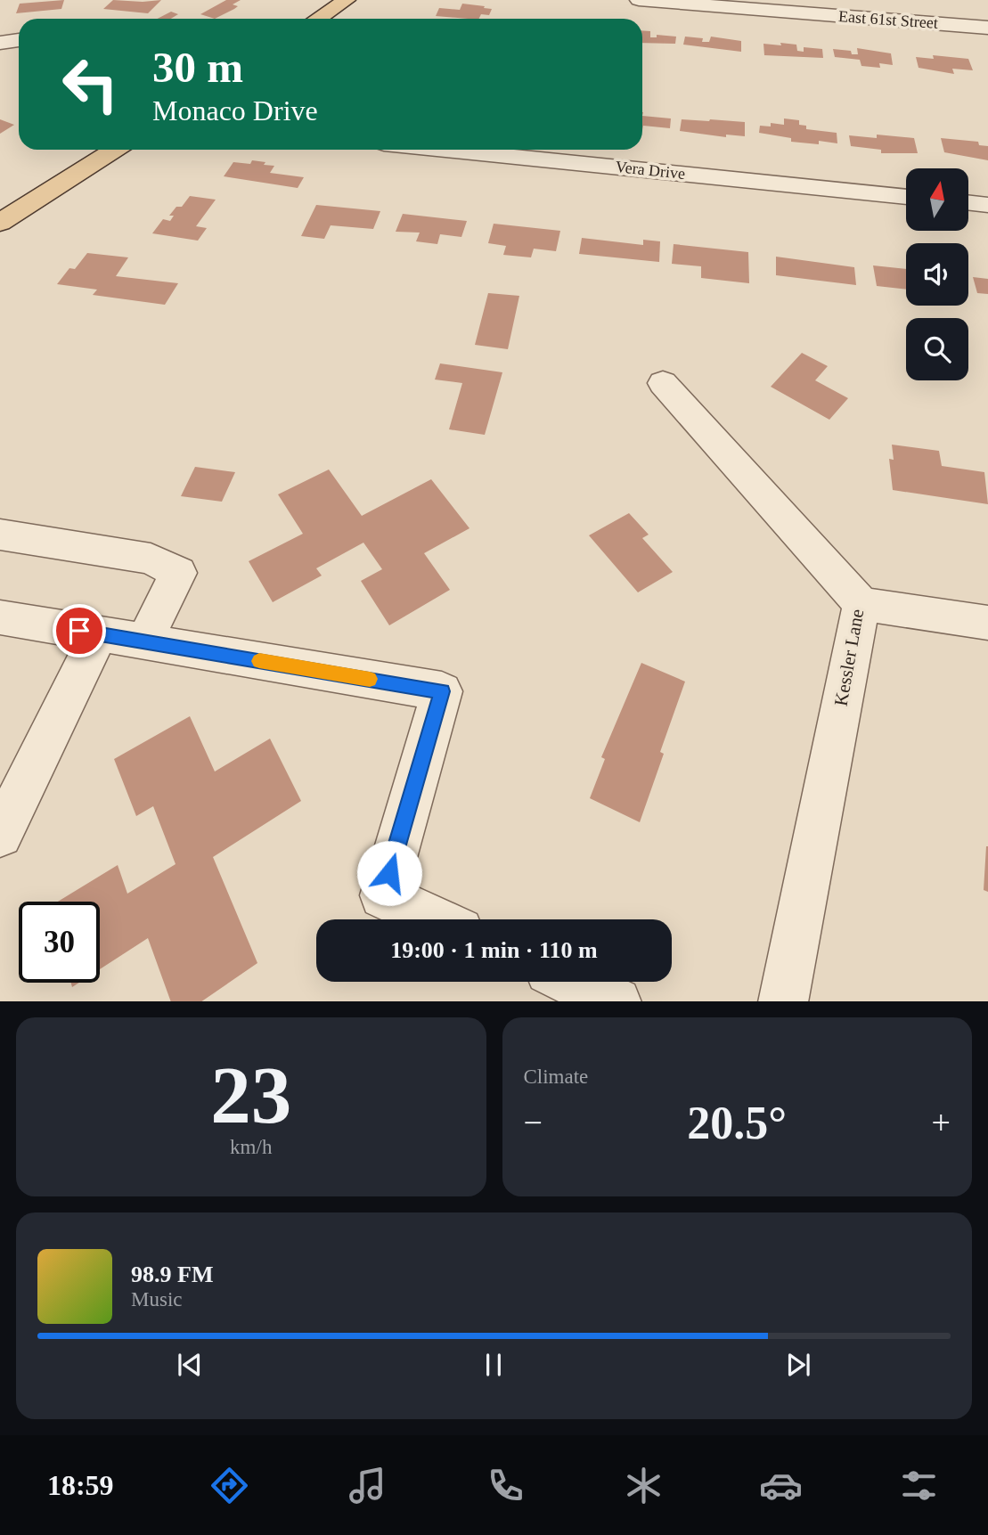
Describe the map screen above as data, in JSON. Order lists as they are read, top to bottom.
{
  "streets": {
    "street": ["East 61st Street", "Vera Drive", "Kessler Lane"]
  },
  "north": "top",
  "page": {
    "turn": ["30 m", "Monaco Drive"],
    "limit": "30",
    "trip": "19:00 · 1 min · 110 m",
    "tile": [
      ["23", "km/h"],
      "Climate"
    ],
    "heat": ["−", "20.5°", "+"],
    "song": ["98.9 FM", "Music"],
    "tabs": "18:59"
  }
}
